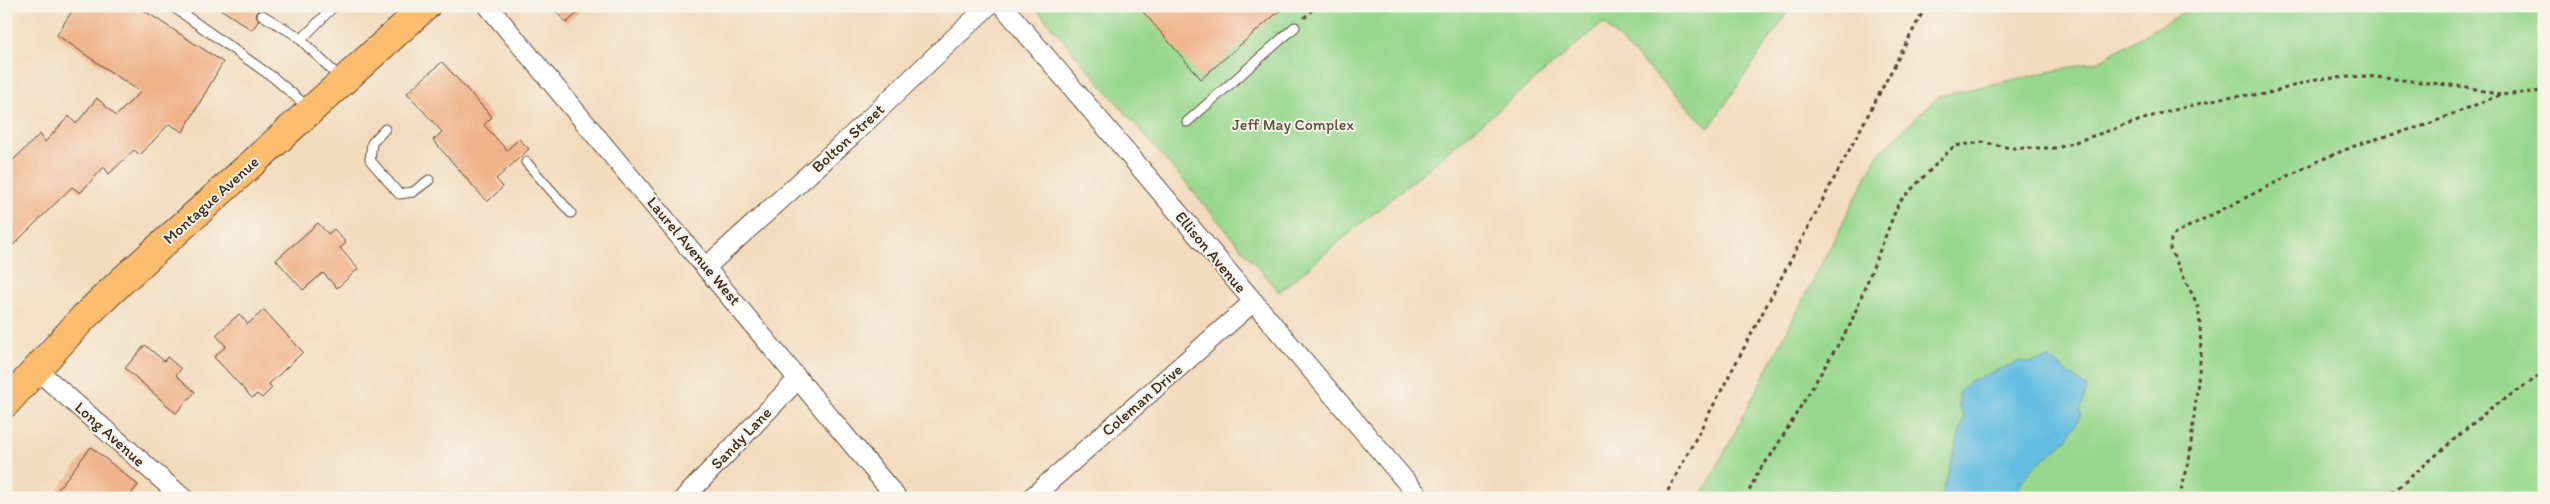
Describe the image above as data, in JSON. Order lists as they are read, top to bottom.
{
  "streets": {
    "main road": ["Montague Avenue"],
    "street": [
      "Bolton Street",
      "Laurel Avenue West",
      "Ellison Avenue",
      "Coleman Drive",
      "Long Avenue",
      "Sandy Lane"
    ]
  },
  "crossings": [
    ["Bolton Street", "Laurel Avenue West"],
    ["Montague Avenue", "Long Avenue"],
    ["Laurel Avenue West", "Sandy Lane"],
    ["Ellison Avenue", "Coleman Drive"]
  ],
  "parks": ["Jeff May Complex"]
}
